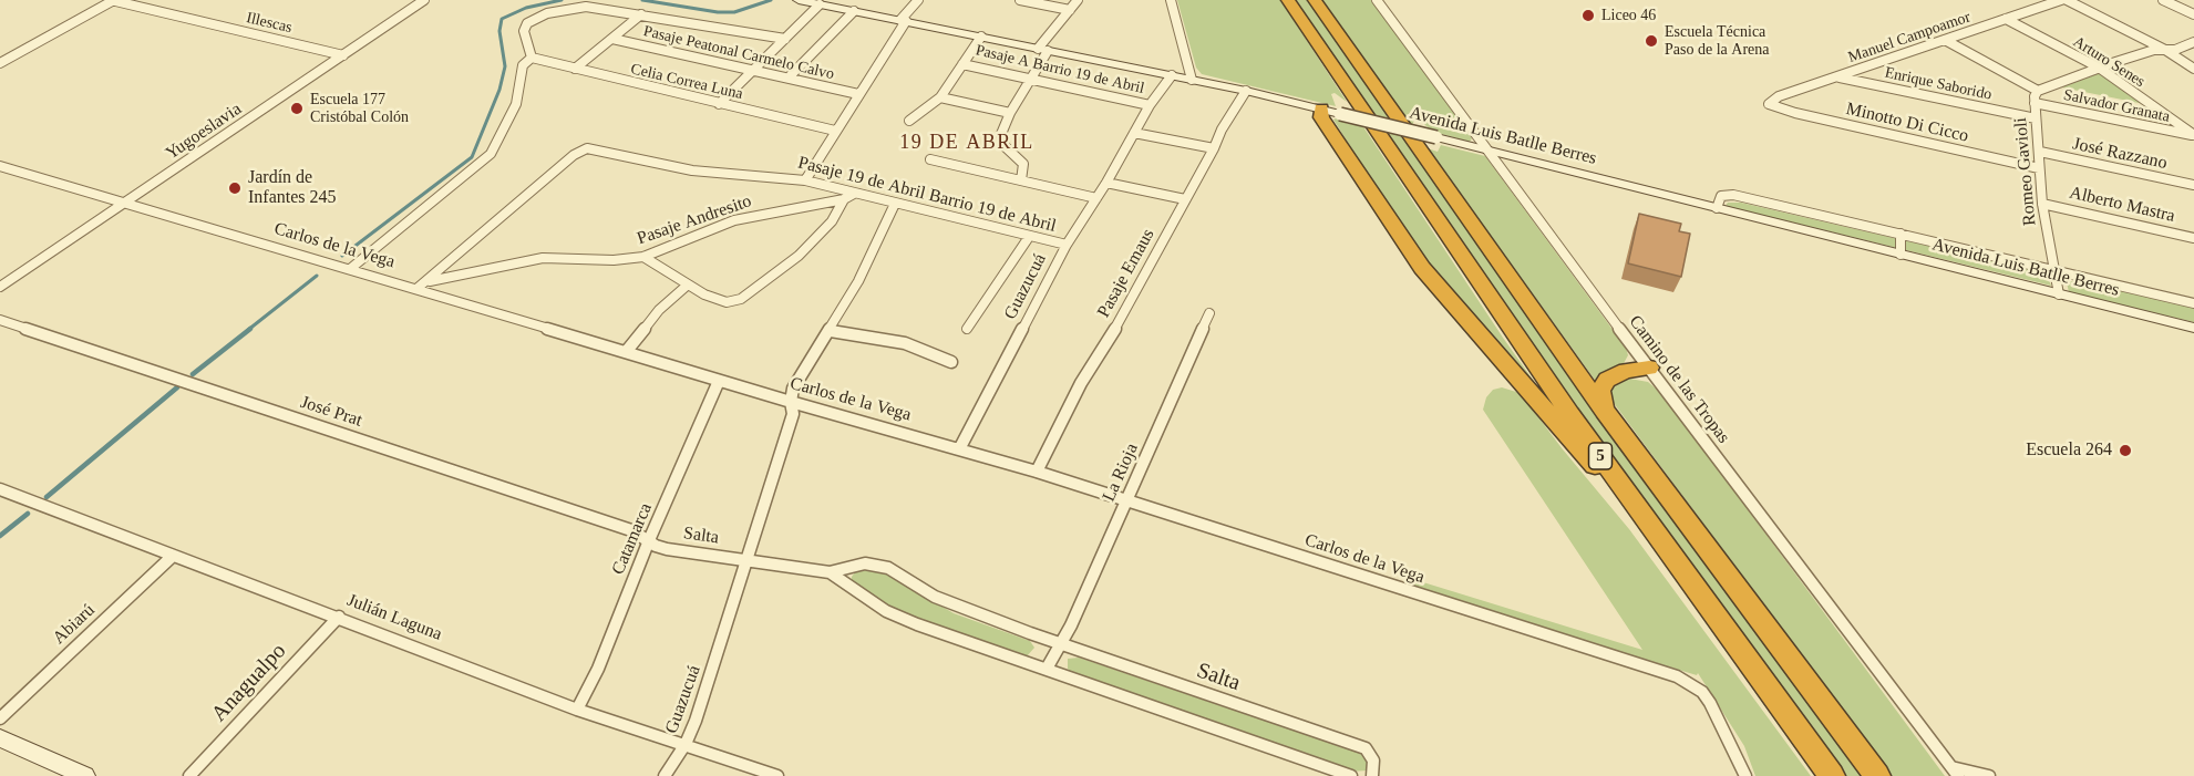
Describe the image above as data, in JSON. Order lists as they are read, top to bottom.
{
  "streets": {
    "highway": ["5"],
    "main road": ["Avenida Luis Batlle Berres"],
    "street": [
      "Illescas",
      "Manuel Campoamor",
      "Pasaje Peatonal Carmelo Calvo",
      "Arturo Senes",
      "Pasaje A Barrio 19 de Abril",
      "Celia Correa Luna",
      "Enrique Saborido",
      "Salvador Granata",
      "Minotto Di Cicco",
      "Yugoeslavia",
      "José Razzano",
      "Romeo Gavioli",
      "Pasaje 19 de Abril Barrio 19 de Abril",
      "Alberto Mastra",
      "Pasaje Andresito",
      "Carlos de la Vega",
      "Pasaje Emaus",
      "Guazucuá",
      "Camino de las Tropas",
      "José Prat",
      "La Rioja",
      "Salta",
      "Catamarca",
      "Julián Laguna",
      "Abiarú",
      "Anagualpo"
    ]
  },
  "crossings": [
    ["Illescas", "Yugoeslavia"],
    ["Manuel Campoamor", "Arturo Senes"],
    ["Manuel Campoamor", "Enrique Saborido"],
    ["Manuel Campoamor", "Minotto Di Cicco"],
    ["Arturo Senes", "Salvador Granata"],
    ["Arturo Senes", "Romeo Gavioli"],
    ["Pasaje A Barrio 19 de Abril", "Guazucuá"],
    ["Enrique Saborido", "Romeo Gavioli"],
    ["Salvador Granata", "Romeo Gavioli"],
    ["Minotto Di Cicco", "Romeo Gavioli"],
    ["Yugoeslavia", "Carlos de la Vega"],
    ["Avenida Luis Batlle Berres", "Romeo Gavioli"],
    ["Avenida Luis Batlle Berres", "Pasaje Emaus"],
    ["Avenida Luis Batlle Berres", "Guazucuá"],
    ["Avenida Luis Batlle Berres", "Camino de las Tropas"],
    ["José Razzano", "Romeo Gavioli"],
    ["Romeo Gavioli", "Alberto Mastra"],
    ["Pasaje 19 de Abril Barrio 19 de Abril", "Pasaje Andresito"],
    ["Pasaje 19 de Abril Barrio 19 de Abril", "Guazucuá"],
    ["Carlos de la Vega", "Pasaje Emaus"],
    ["Carlos de la Vega", "Guazucuá"],
    ["Carlos de la Vega", "La Rioja"],
    ["Carlos de la Vega", "Catamarca"],
    ["Guazucuá", "Salta"],
    ["Guazucuá", "Julián Laguna"],
    ["José Prat", "Salta"],
    ["José Prat", "Catamarca"],
    ["La Rioja", "Salta"],
    ["Salta", "Catamarca"],
    ["Catamarca", "Julián Laguna"],
    ["Julián Laguna", "Abiarú"],
    ["Julián Laguna", "Anagualpo"]
  ],
  "districts": ["19 DE ABRIL"],
  "places": [
    "Liceo 46",
    "Escuela Técnica Paso de la Arena",
    "Escuela 177 Cristóbal Colón",
    "Jardín de Infantes 245",
    "Escuela 264"
  ]
}
